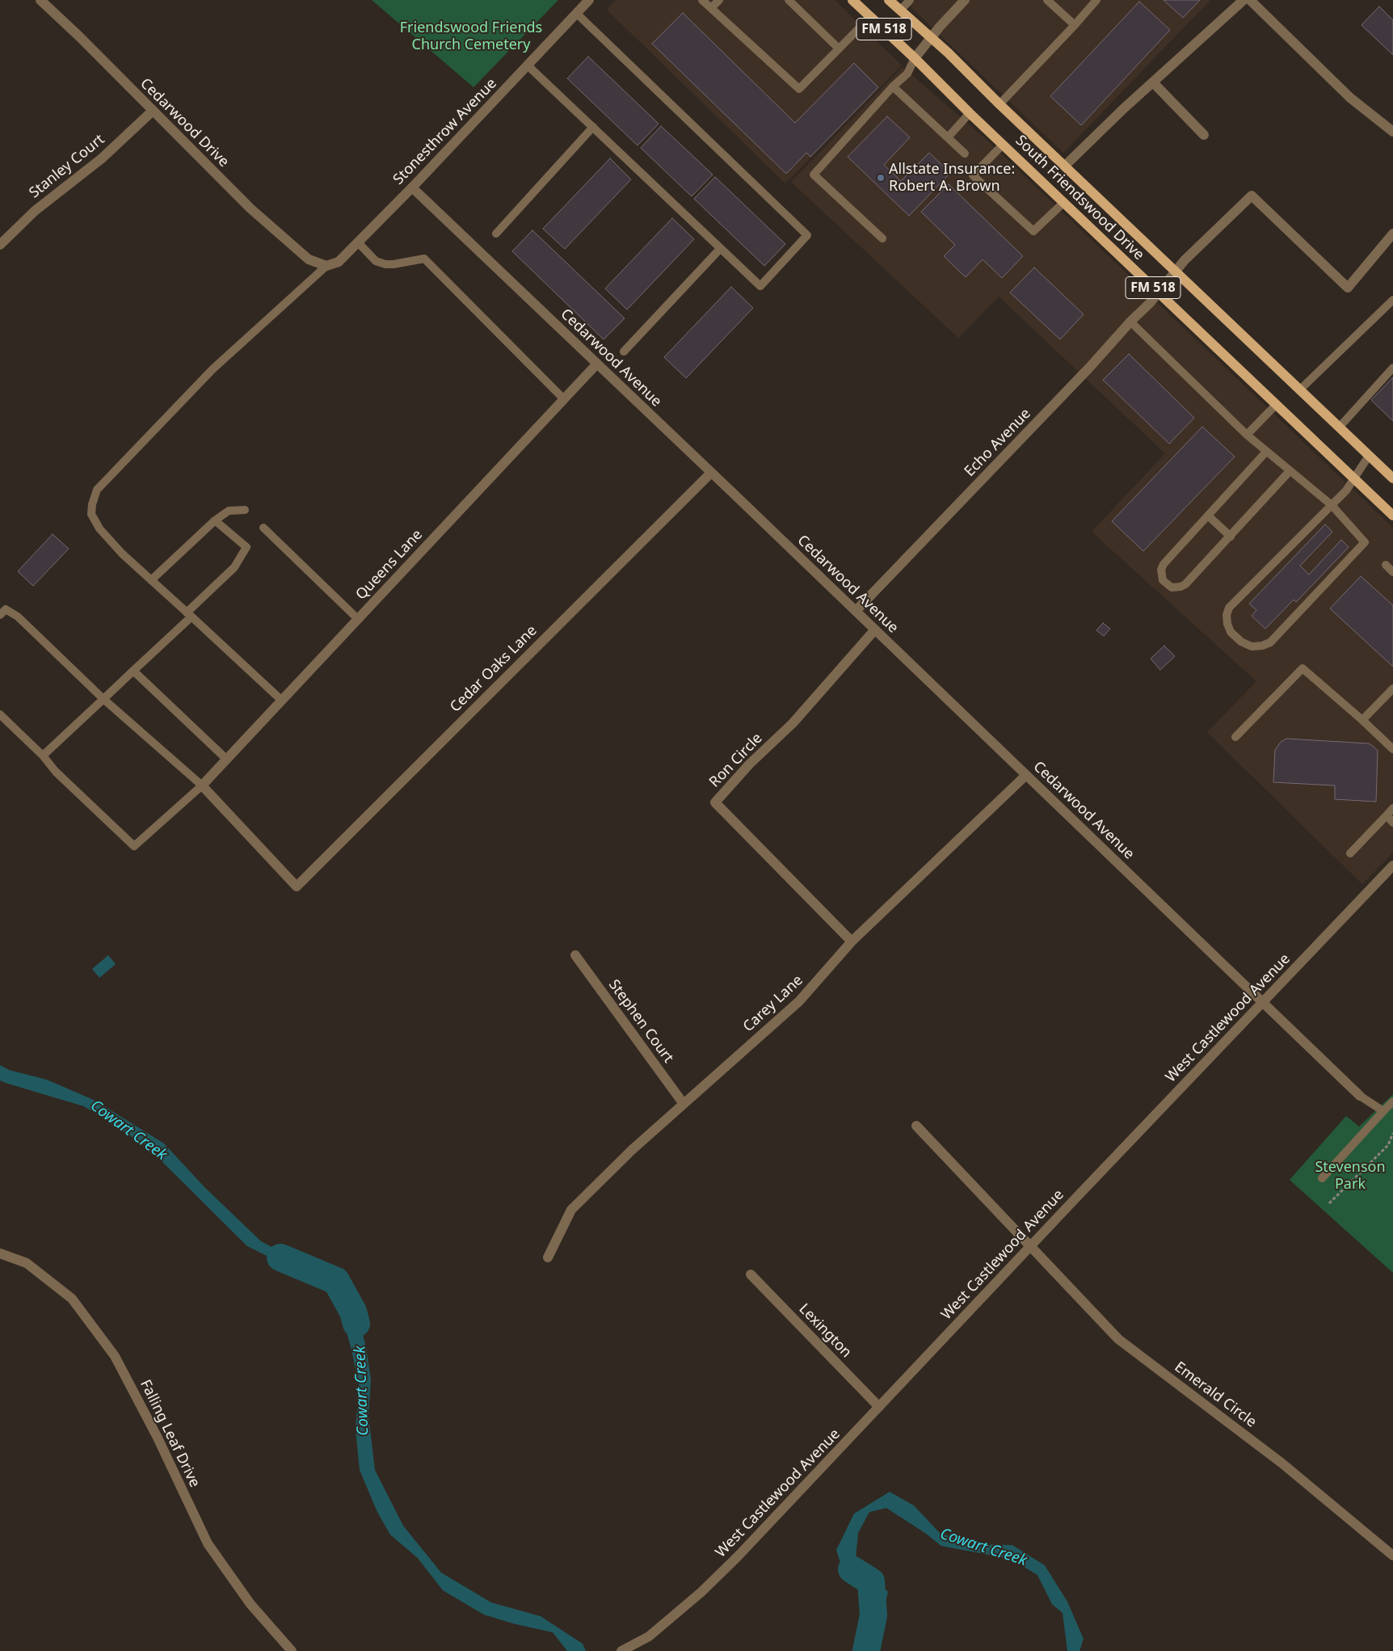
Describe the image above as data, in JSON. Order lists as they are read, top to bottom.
{
  "streets": {
    "main road": ["FM 518", "South Friendswood Drive"],
    "street": [
      "Cedarwood Drive",
      "Stonesthrow Avenue",
      "Stanley Court",
      "Cedarwood Avenue",
      "Echo Avenue",
      "Queens Lane",
      "Cedar Oaks Lane",
      "Ron Circle",
      "Carey Lane",
      "West Castlewood Avenue",
      "Stephen Court",
      "Lexington",
      "Emerald Circle",
      "Falling Leaf Drive"
    ]
  },
  "crossings": [
    ["Cedarwood Drive", "Stonesthrow Avenue"],
    ["Cedarwood Drive", "Stanley Court"],
    ["Stonesthrow Avenue", "Cedarwood Avenue"],
    ["South Friendswood Drive", "Echo Avenue"],
    ["Cedarwood Avenue", "Echo Avenue"],
    ["Cedarwood Avenue", "Queens Lane"],
    ["Cedarwood Avenue", "Cedar Oaks Lane"],
    ["Cedarwood Avenue", "Ron Circle"],
    ["Cedarwood Avenue", "Carey Lane"],
    ["Cedarwood Avenue", "West Castlewood Avenue"],
    ["Queens Lane", "Cedar Oaks Lane"],
    ["Ron Circle", "Carey Lane"],
    ["Carey Lane", "Stephen Court"],
    ["West Castlewood Avenue", "Lexington"],
    ["West Castlewood Avenue", "Emerald Circle"]
  ],
  "water": ["Cowart Creek"],
  "parks": ["Friendswood Friends Church Cemetery", "Stevenson Park"],
  "places": ["Allstate Insurance: Robert A. Brown"]
}
